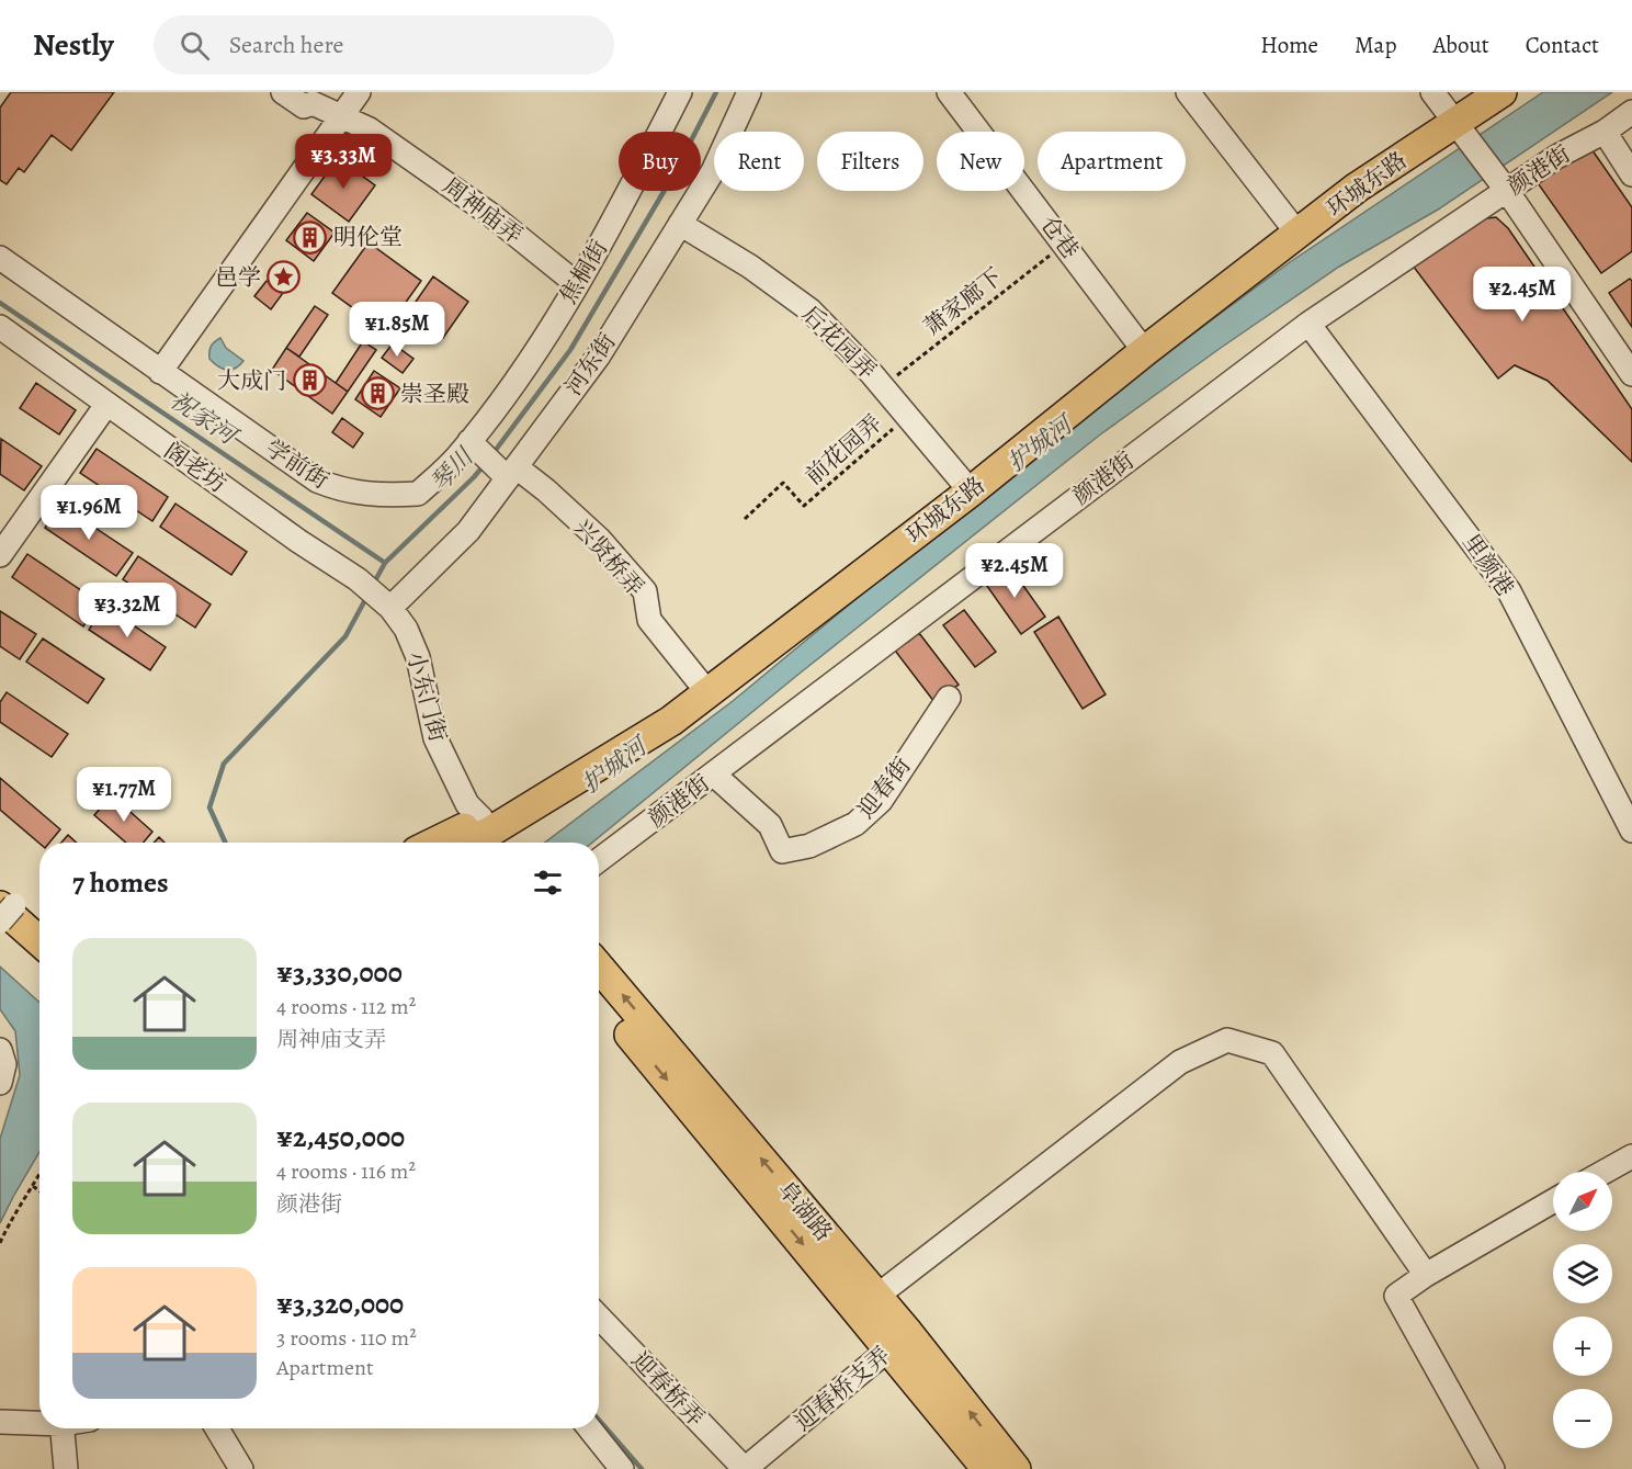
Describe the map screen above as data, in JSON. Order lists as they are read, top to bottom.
{
  "streets": {
    "main road": ["环城东路", "阜湖路"],
    "street": [
      "颜港街",
      "周神庙弄",
      "仓巷",
      "焦桐街",
      "后花园弄",
      "河东街",
      "学前街",
      "阁老坊",
      "兴贤桥弄",
      "里颜港",
      "小东门街",
      "迎春街",
      "迎春桥弄",
      "迎春桥支弄"
    ],
    "path": ["萧家廊下", "前花园弄"]
  },
  "crossings": [
    ["颜港街", "里颜港"],
    ["颜港街", "迎春街"],
    ["环城东路", "仓巷"],
    ["环城东路", "后花园弄"],
    ["环城东路", "兴贤桥弄"],
    ["环城东路", "小东门街"],
    ["周神庙弄", "焦桐街"],
    ["仓巷", "萧家廊下"],
    ["焦桐街", "学前街"],
    ["焦桐街", "兴贤桥弄"],
    ["萧家廊下", "后花园弄"],
    ["后花园弄", "河东街"],
    ["后花园弄", "前花园弄"],
    ["河东街", "阁老坊"],
    ["河东街", "兴贤桥弄"],
    ["河东街", "小东门街"],
    ["学前街", "兴贤桥弄"],
    ["阁老坊", "小东门街"],
    ["阜湖路", "迎春桥支弄"],
    ["迎春桥弄", "迎春桥支弄"]
  ],
  "water": ["祝家河", "护城河", "琴川"],
  "places": {
    "building": ["明伦堂", "大成门", "崇圣殿"],
    "place": ["邑学"]
  },
  "north": "top right",
  "page": {
    "header": "Nestly",
    "search": "Search here",
    "nav": [
      "Home",
      "Map",
      "About",
      "Contact"
    ],
    "chip": [
      "Buy",
      "Rent",
      "Filters",
      "New",
      "Apartment"
    ],
    "price": [
      "¥3.33M",
      "¥2.45M",
      "¥1.85M",
      "¥1.96M",
      "¥2.45M",
      "¥3.32M",
      "¥1.77M"
    ],
    "heading": "7 homes",
    "list": [
      {
        "name": "¥3,330,000",
        "note": "4 rooms · 112 m² · 周神庙支弄"
      },
      {
        "name": "¥2,450,000",
        "note": "4 rooms · 116 m² · 颜港街"
      },
      {
        "name": "¥3,320,000",
        "note": "3 rooms · 110 m² · Apartment"
      }
    ],
    "map_buttons": ["+", "−"]
  }
}
